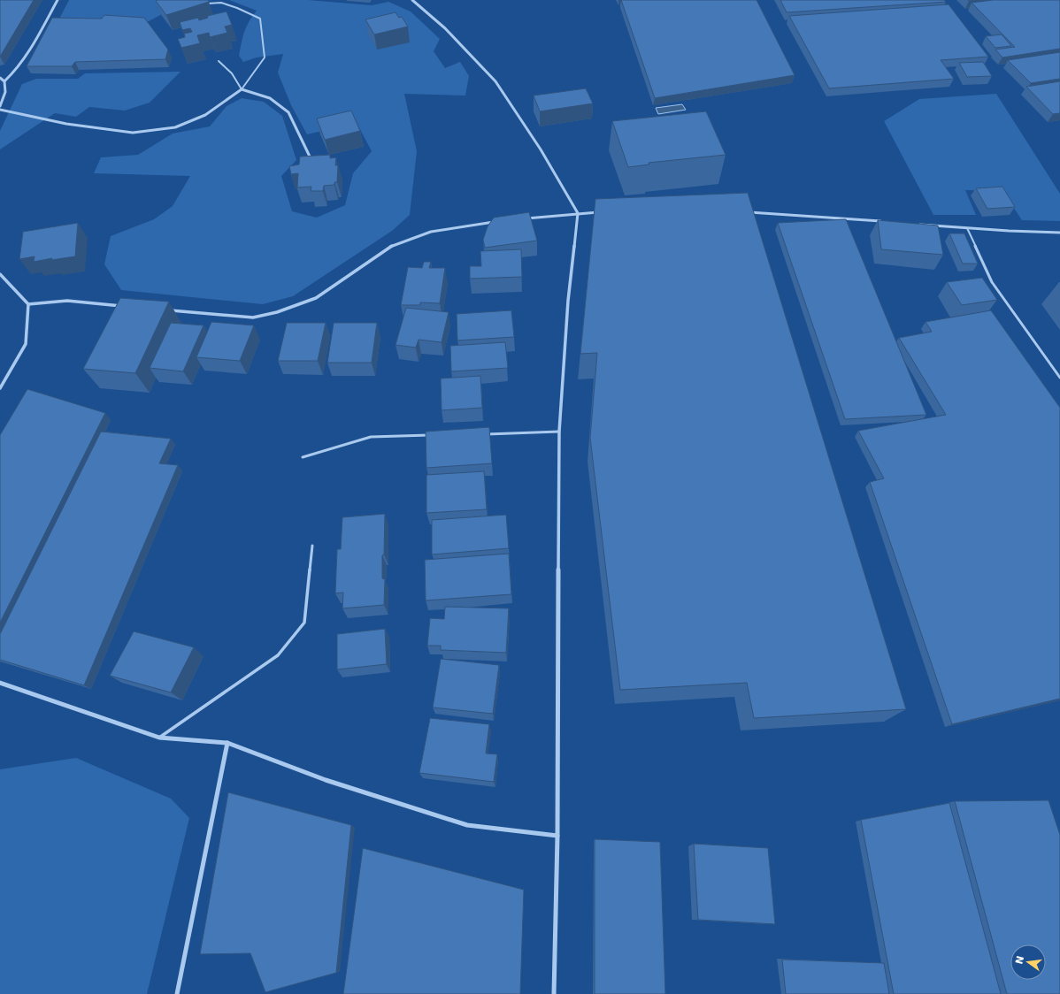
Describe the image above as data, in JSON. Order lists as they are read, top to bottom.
{
  "north": "left"
}
